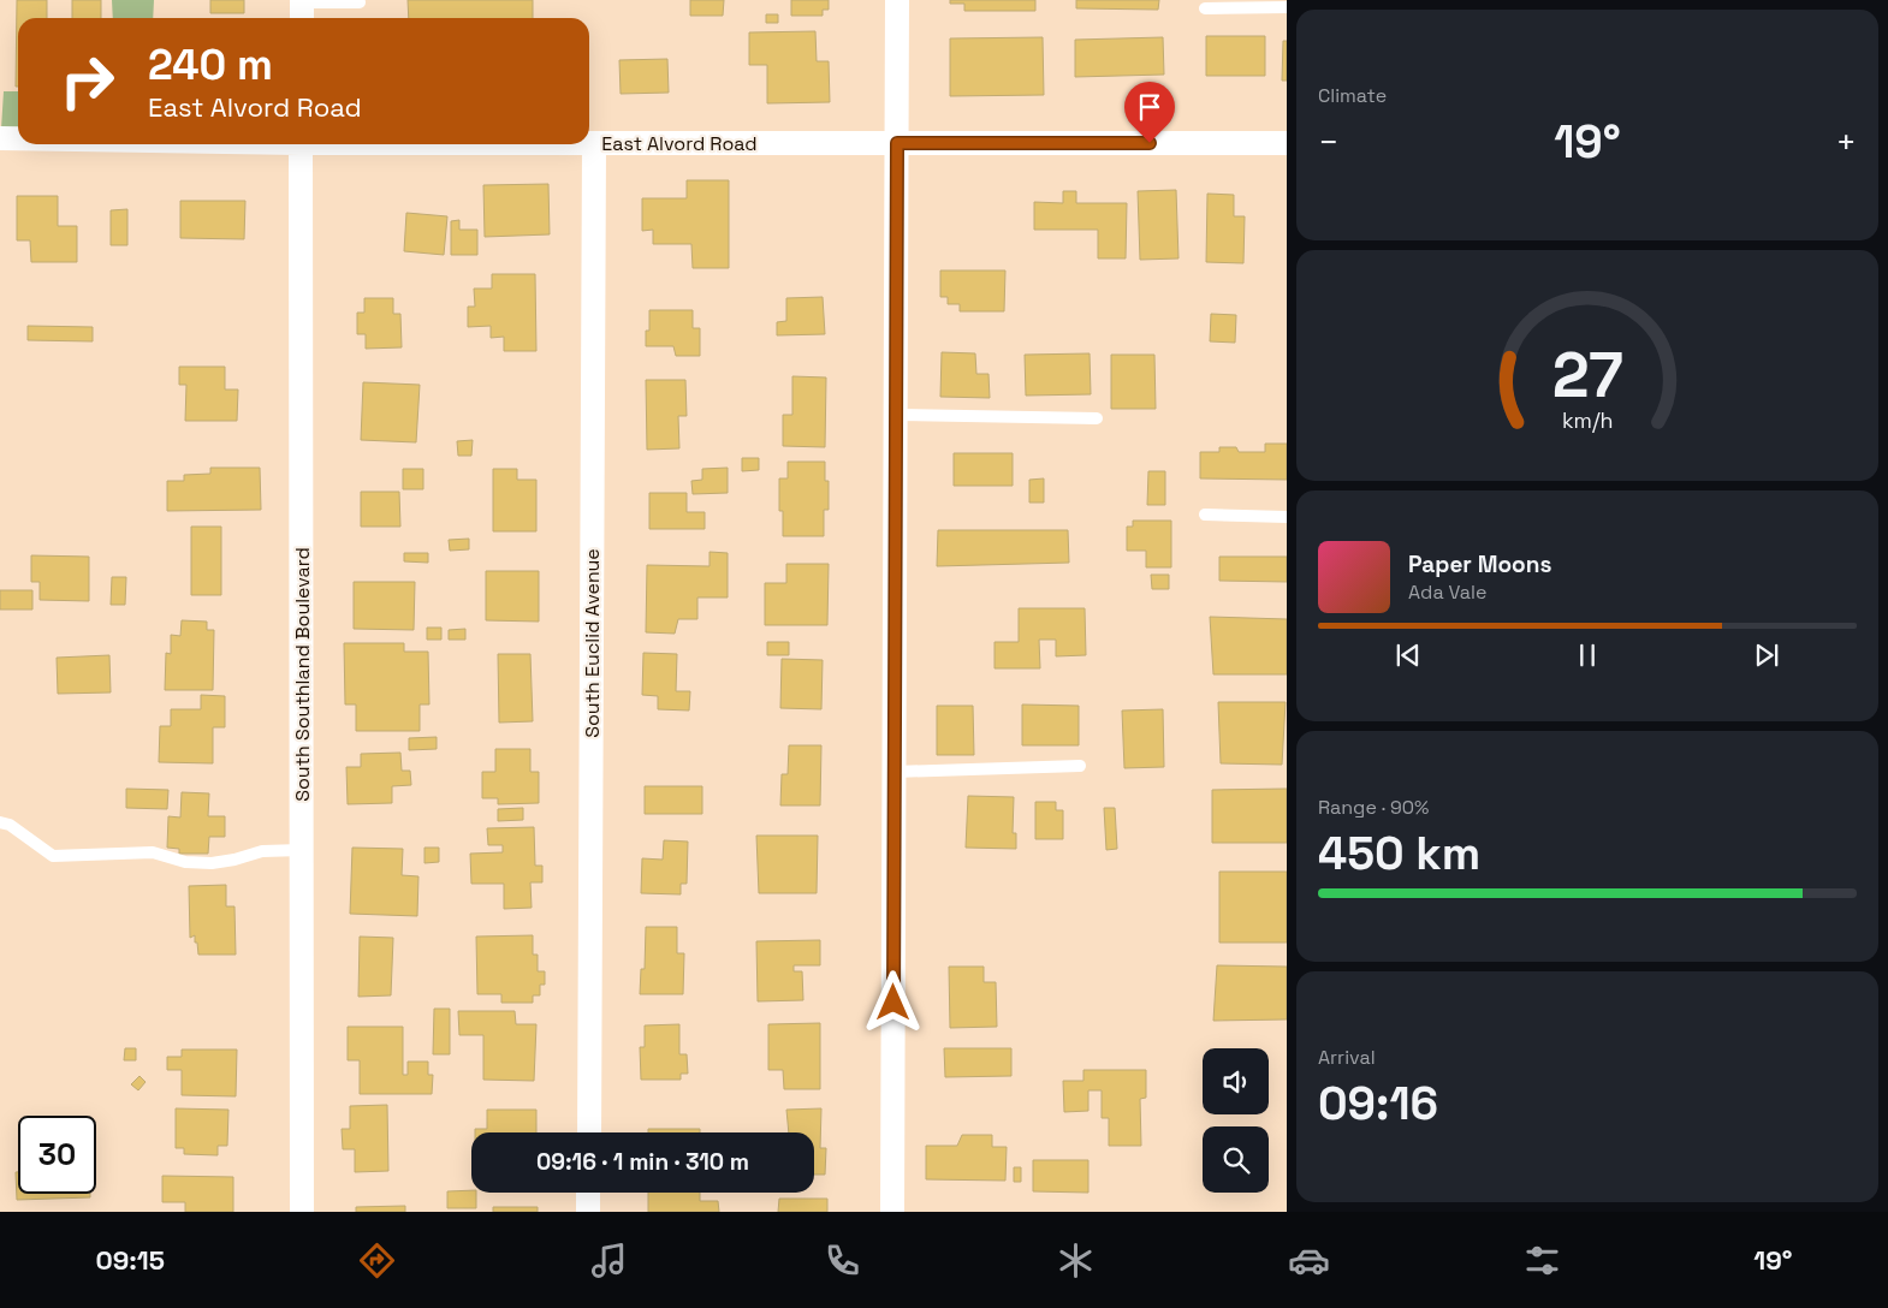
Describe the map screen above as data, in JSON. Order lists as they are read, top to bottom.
{
  "streets": {
    "street": ["East Alvord Road", "South Euclid Avenue", "South Southland Boulevard"]
  },
  "crossings": [
    ["East Alvord Road", "South Euclid Avenue"]
  ],
  "page": {
    "tile": [
      "Climate",
      ["Range · 90%", "450 km"],
      ["Arrival", "09:16"]
    ],
    "turn": ["240 m", "East Alvord Road"],
    "heat": ["−", "19°", "+"],
    "song": ["Paper Moons", "Ada Vale"],
    "limit": "30",
    "trip": "09:16 · 1 min · 310 m",
    "tabs": ["09:15", "19°"],
    "gauge": ["27", "km/h"]
  }
}
